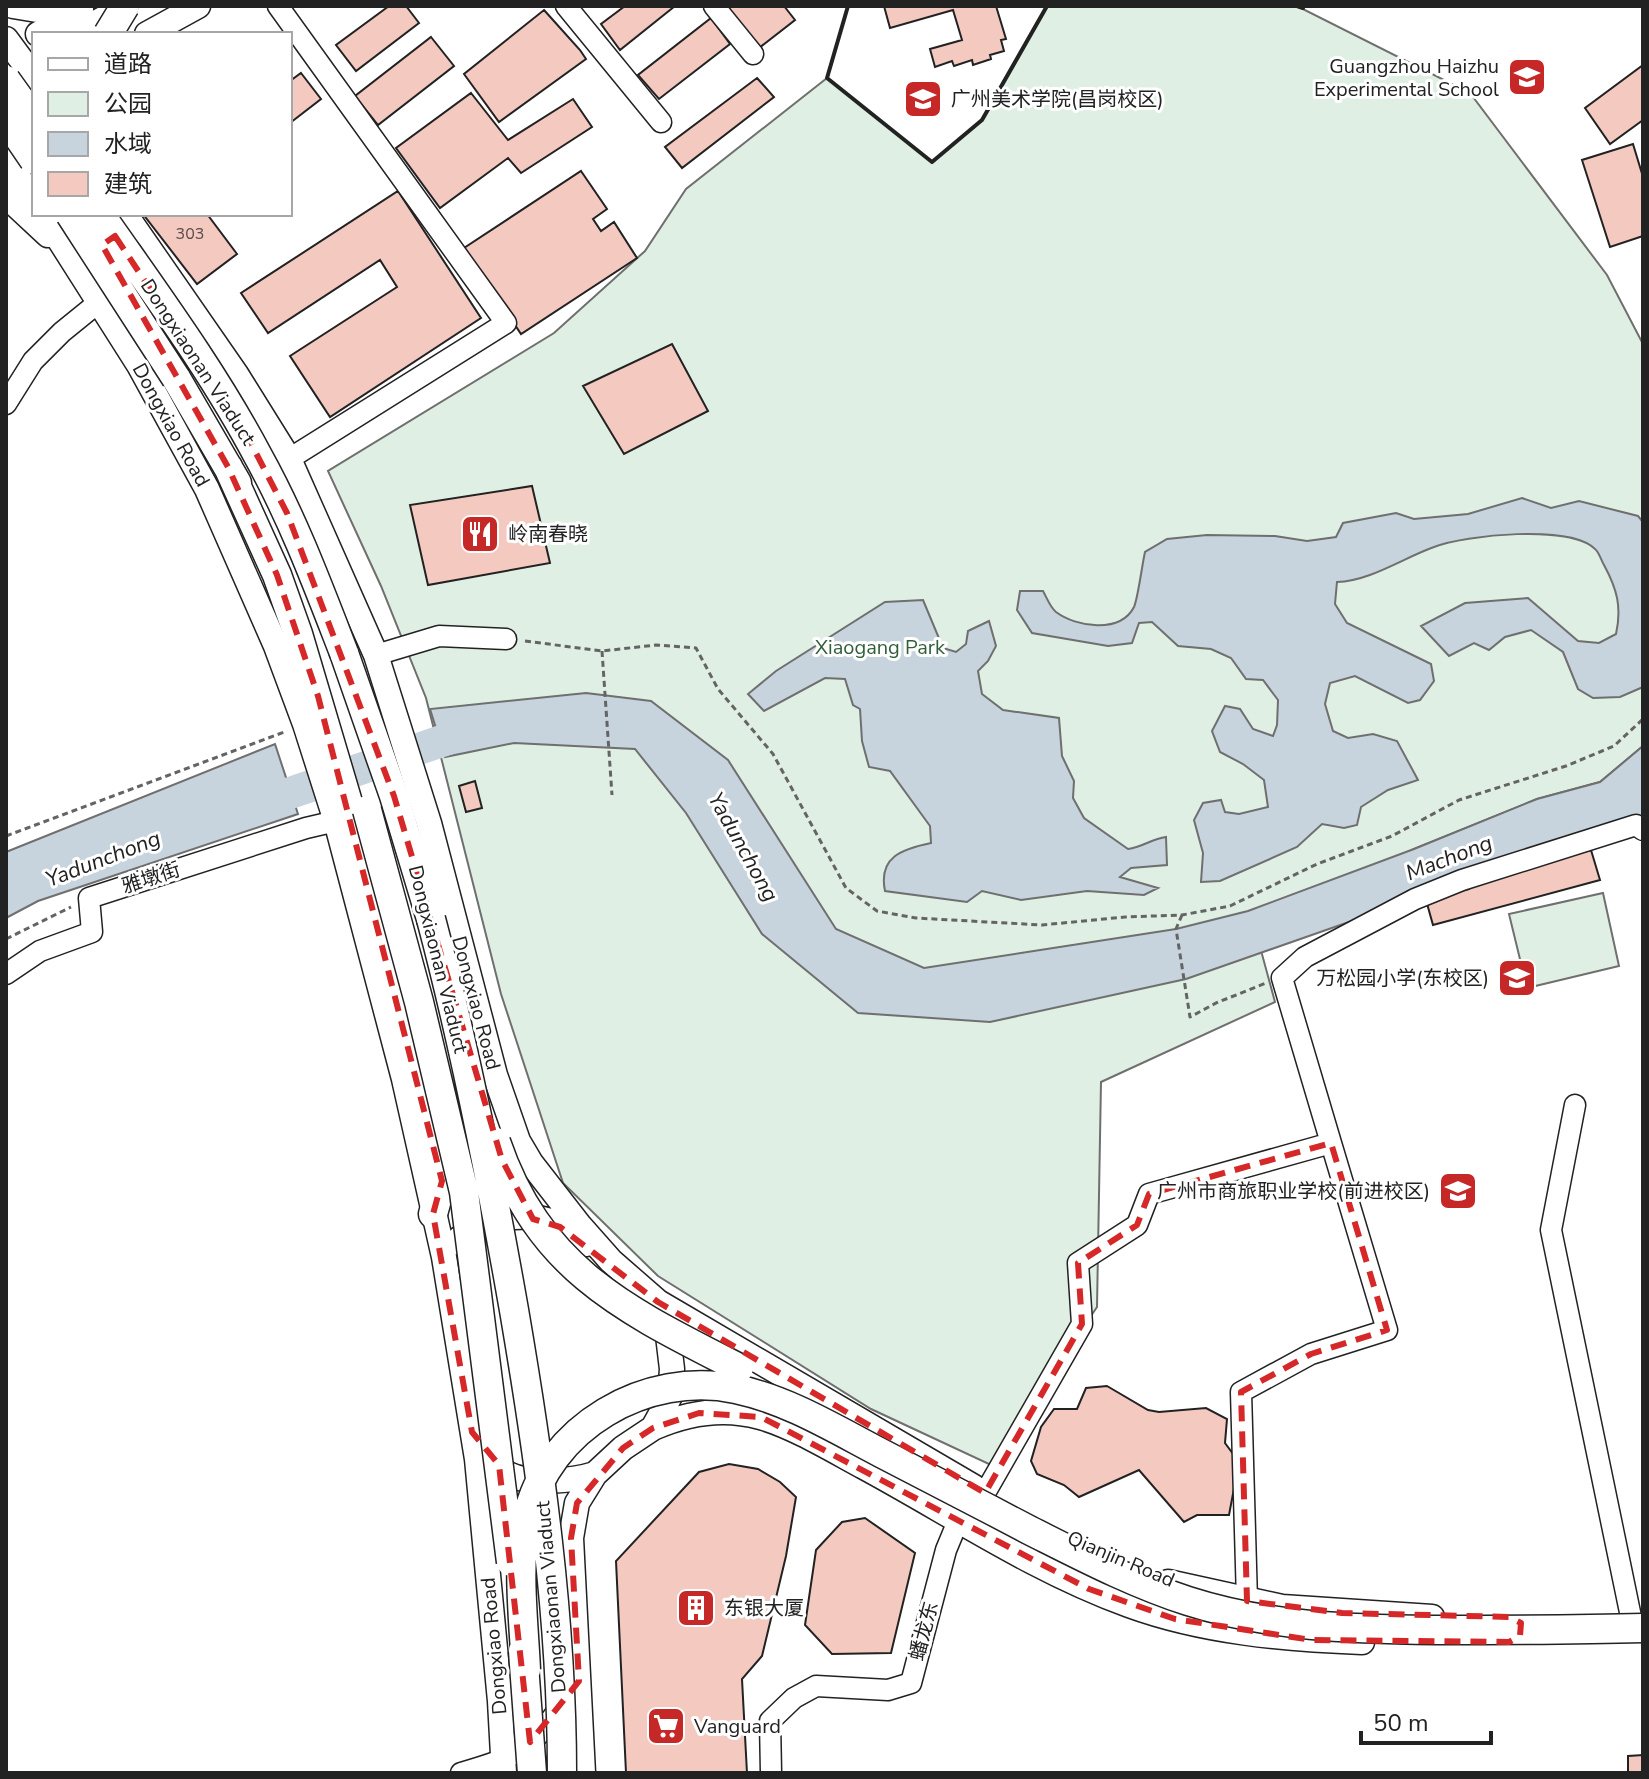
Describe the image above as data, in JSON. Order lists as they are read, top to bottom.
{
  "streets": {
    "highway": ["Dongxiaonan Viaduct"],
    "main road": ["Dongxiao Road", "Qianjin Road"],
    "street": ["雅墩街", "蟠龙东"]
  },
  "crossings": [
    ["Dongxiaonan Viaduct", "Dongxiao Road"],
    ["Dongxiao Road", "雅墩街"],
    ["Dongxiao Road", "Qianjin Road"],
    ["Qianjin Road", "蟠龙东"]
  ],
  "water": ["Yadunchong", "Machong"],
  "parks": ["Xiaogang Park"],
  "places": {
    "school or university": [
      "Guangzhou Haizhu Experimental School",
      "广州美术学院(昌岗校区)",
      "万松园小学(东校区)",
      "广州市商旅职业学校(前进校区)"
    ],
    "restaurant": ["岭南春晓"],
    "building": ["东银大厦"],
    "supermarket": ["Vanguard"]
  },
  "house_numbers": ["303"],
  "legend": [
    "道路",
    "公园",
    "水域",
    "建筑"
  ],
  "scale_bar": "50 m"
}
